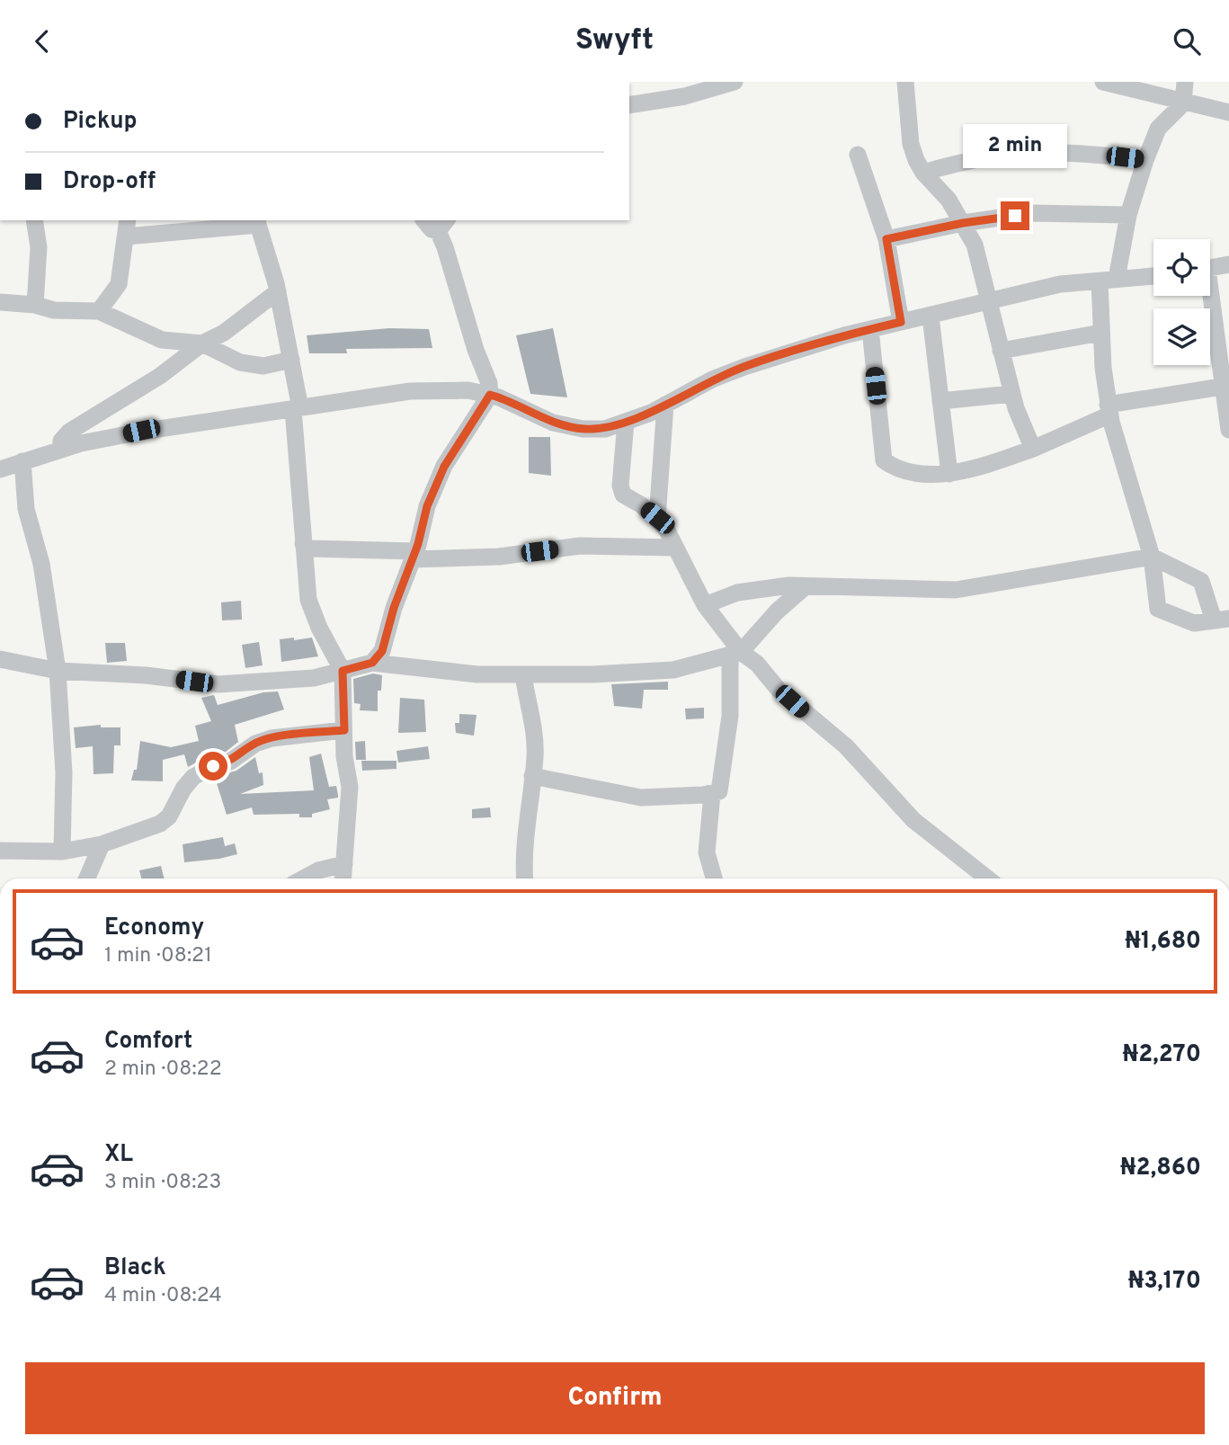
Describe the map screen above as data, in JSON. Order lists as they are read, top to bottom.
{
  "page": {
    "header": "Swyft",
    "banner": ["Pickup", "Drop-off"],
    "bubble": "2 min",
    "list": [
      {
        "name": "Economy",
        "note": "1 min · 08:21",
        "value": "₦1,680"
      },
      {
        "name": "Comfort",
        "note": "2 min · 08:22",
        "value": "₦2,270"
      },
      {
        "name": "XL",
        "note": "3 min · 08:23",
        "value": "₦2,860"
      },
      {
        "name": "Black",
        "note": "4 min · 08:24",
        "value": "₦3,170"
      }
    ],
    "buttons": "Confirm"
  }
}
